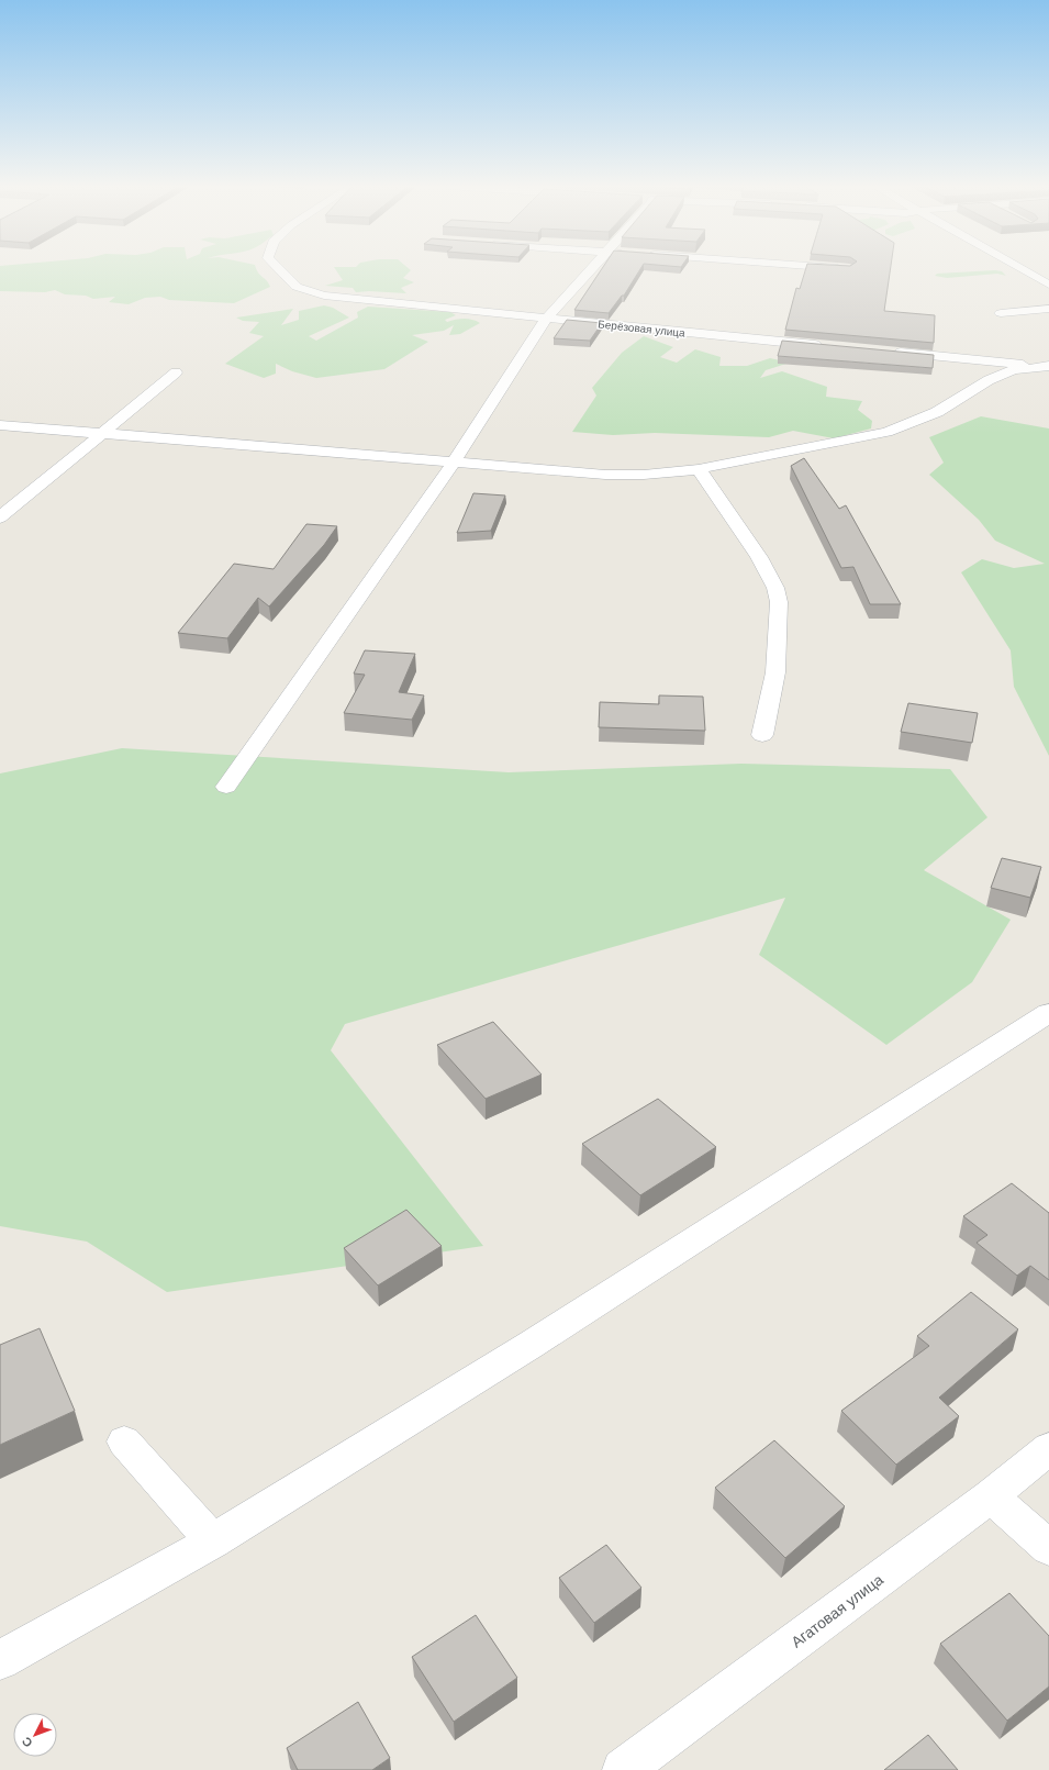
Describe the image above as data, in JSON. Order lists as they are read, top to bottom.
{
  "streets": {
    "street": ["Берёзовая улица", "Агатовая улица"]
  },
  "north": "bottom left"
}
